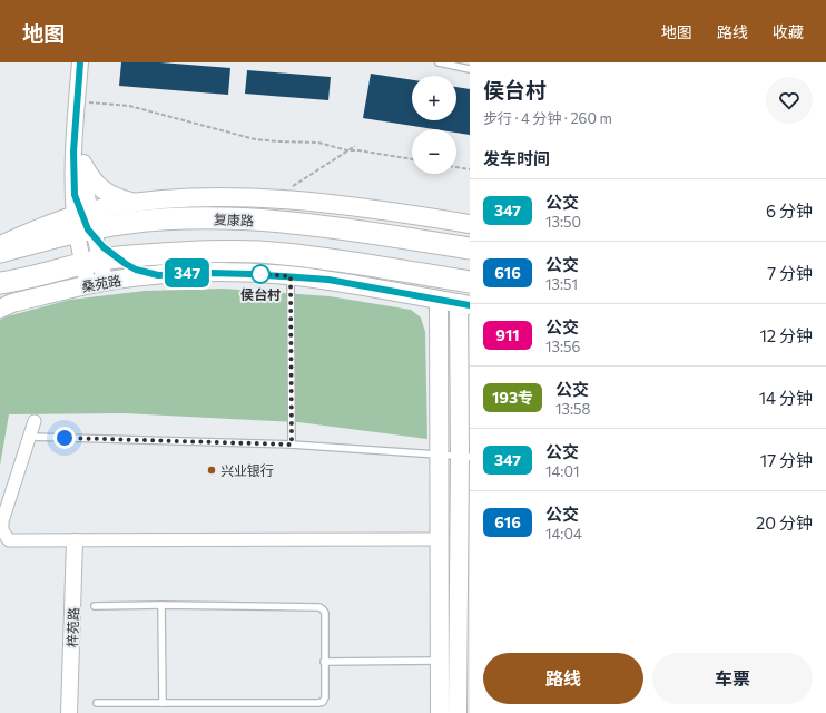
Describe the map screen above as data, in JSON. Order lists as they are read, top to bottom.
{
  "streets": {
    "highway": ["复康路"],
    "main road": ["桑苑路"],
    "street": ["梓苑路"]
  },
  "places": ["侯台村", "兴业银行"],
  "lines": ["bus line 347"],
  "page": {
    "header": "地图",
    "nav": ["地图", "路线", "收藏"],
    "on_map": "347",
    "heading": [
      ["侯台村", "步行 · 4 分钟 · 260 m"],
      "发车时间"
    ],
    "map_buttons": ["+", "−"],
    "list": [
      {
        "mark": "347",
        "name": "公交",
        "note": "13:50",
        "value": "6 分钟"
      },
      {
        "mark": "616",
        "name": "公交",
        "note": "13:51",
        "value": "7 分钟"
      },
      {
        "mark": "911",
        "name": "公交",
        "note": "13:56",
        "value": "12 分钟"
      },
      {
        "mark": "193专",
        "name": "公交",
        "note": "13:58",
        "value": "14 分钟"
      },
      {
        "mark": "347",
        "name": "公交",
        "note": "14:01",
        "value": "17 分钟"
      },
      {
        "mark": "616",
        "name": "公交",
        "note": "14:04",
        "value": "20 分钟"
      }
    ],
    "buttons": ["路线", "车票"]
  }
}
